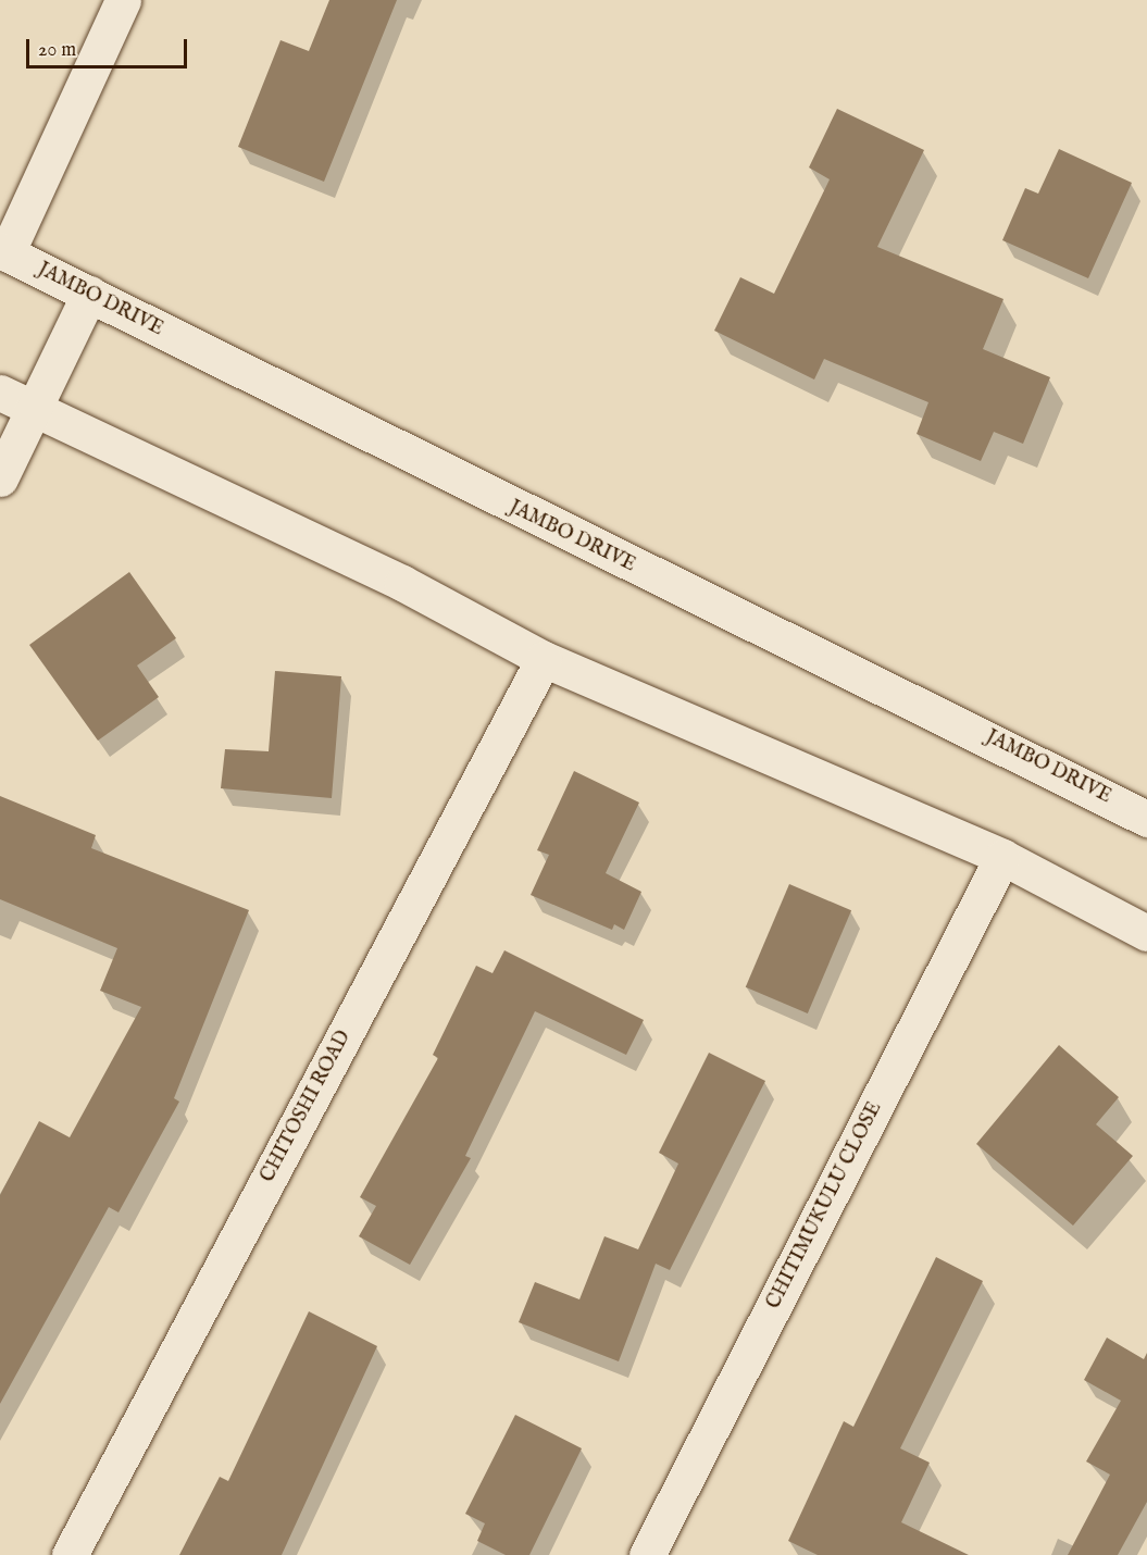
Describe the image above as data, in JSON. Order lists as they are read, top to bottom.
{
  "streets": {
    "street": ["JAMBO DRIVE", "CHITOSHI ROAD", "CHITIMUKULU CLOSE"]
  },
  "scale_bar": "20 m"
}
